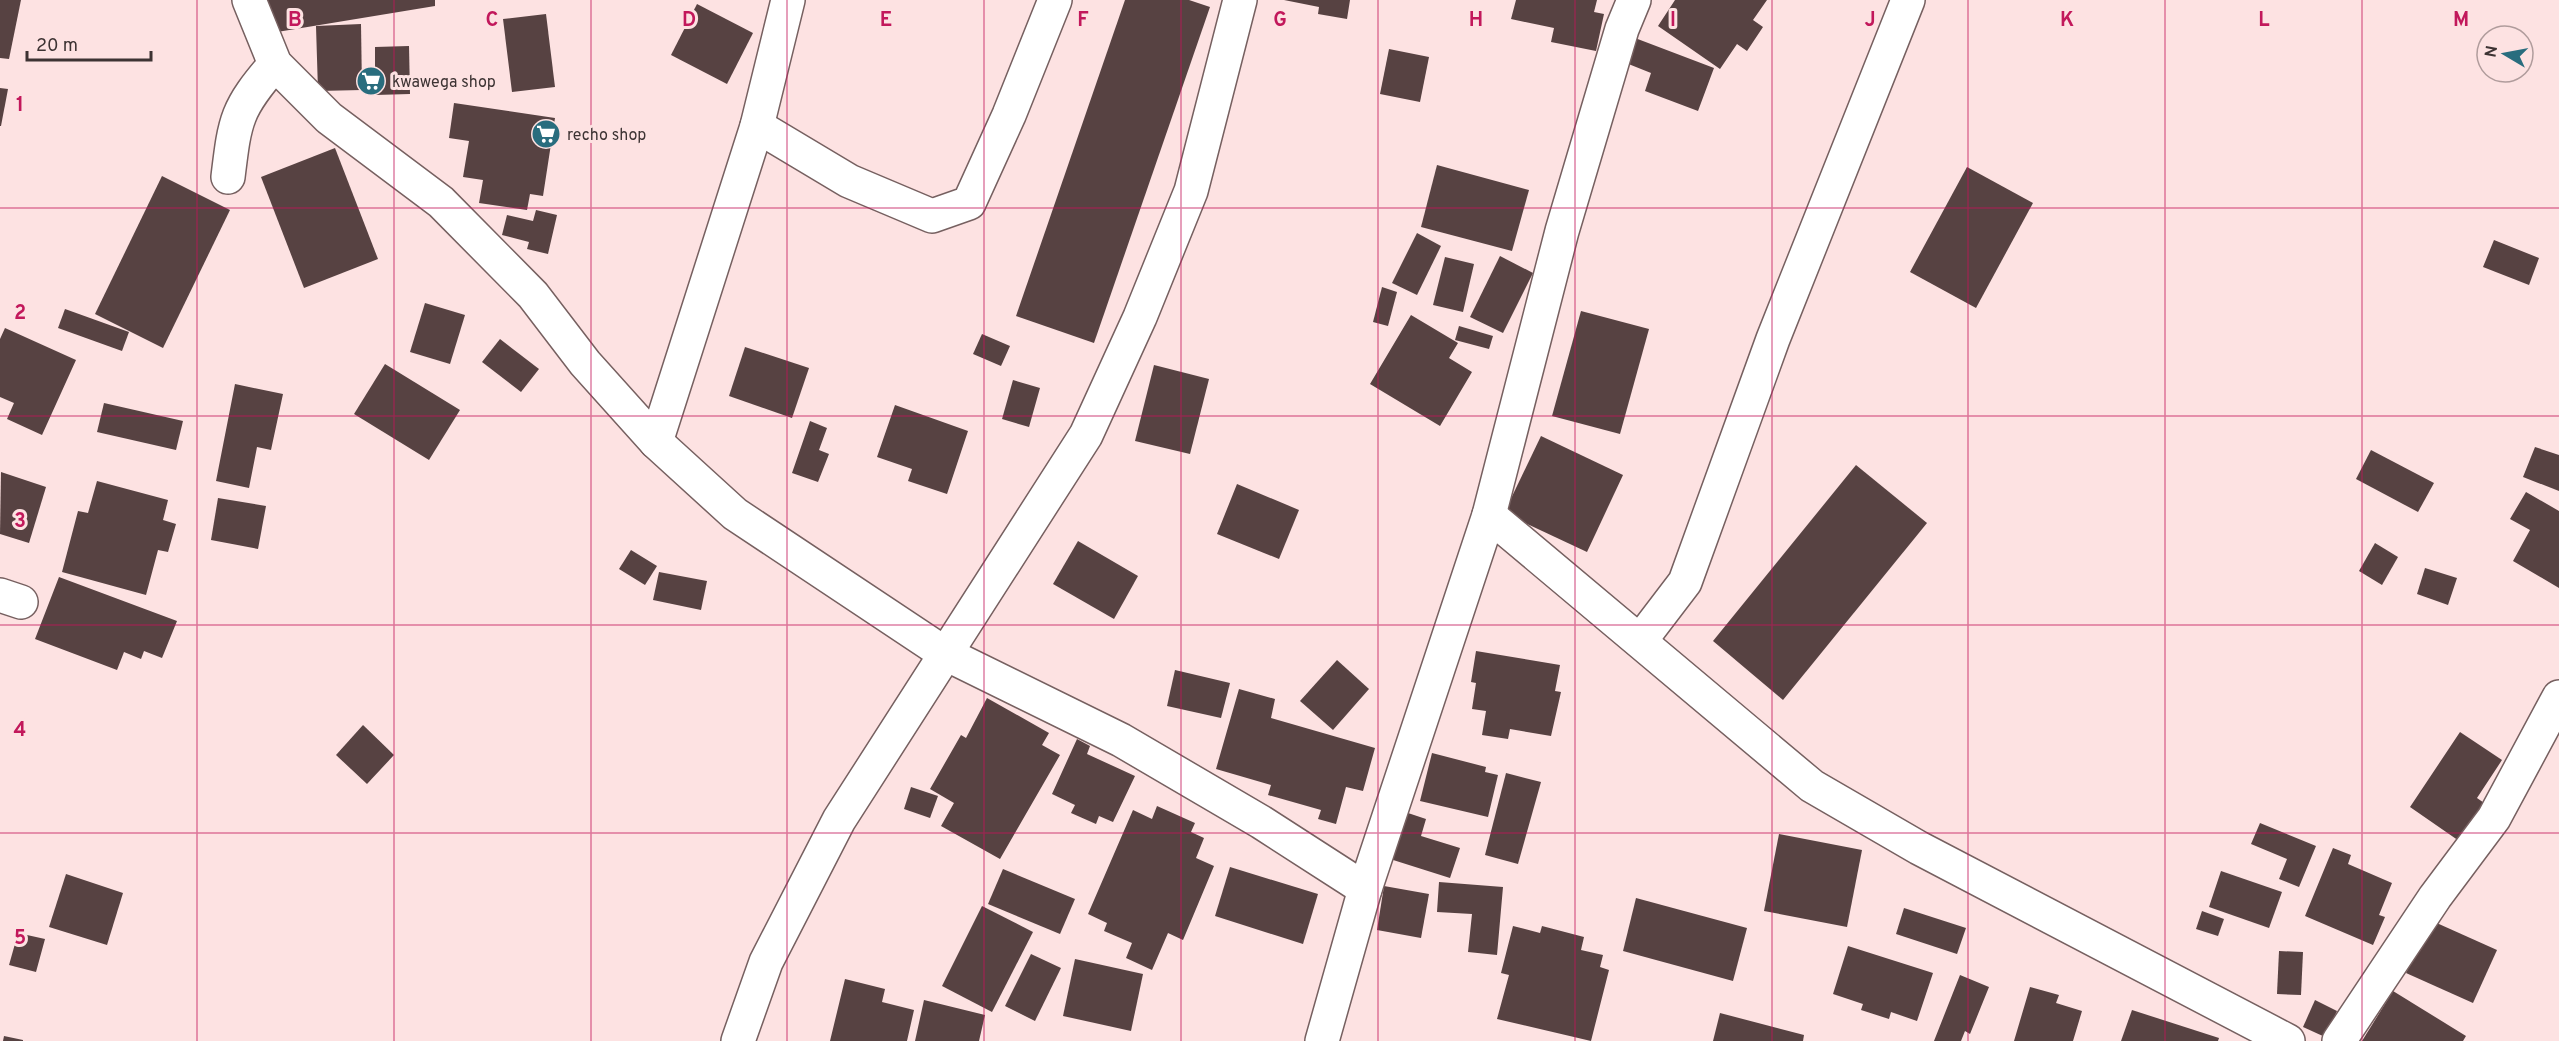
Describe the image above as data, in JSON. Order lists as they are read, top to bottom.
{
  "places": {
    "supermarket": ["kwawega shop", "recho shop"]
  },
  "scale_bar": "20 m",
  "north": "left",
  "grid": {
    "columns": [
      "B",
      "C",
      "D",
      "E",
      "F",
      "G",
      "H",
      "I",
      "J",
      "K",
      "L",
      "M"
    ],
    "rows": [
      "1",
      "2",
      "3",
      "4",
      "5"
    ]
  }
}
